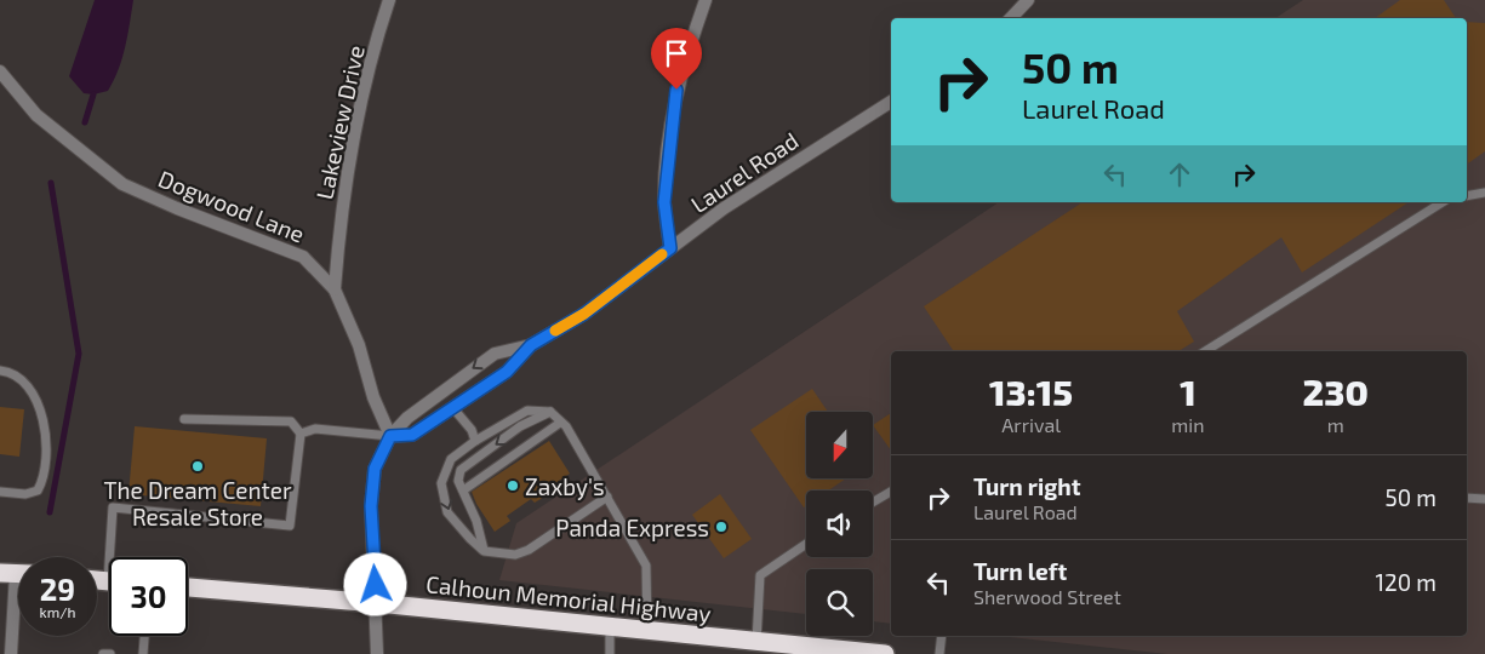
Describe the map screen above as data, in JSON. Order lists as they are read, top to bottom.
{
  "streets": {
    "highway": ["Calhoun Memorial Highway"],
    "street": ["Lakeview Drive", "Laurel Road", "Dogwood Lane"]
  },
  "crossings": [
    ["Lakeview Drive", "Dogwood Lane"],
    ["Laurel Road", "Dogwood Lane"]
  ],
  "places": ["The Dream Center Resale Store", "Zaxby's", "Panda Express"],
  "north": "bottom",
  "page": {
    "turn": ["50 m", "Laurel Road"],
    "eta": [
      "13:15",
      "Arrival",
      "1",
      "min",
      "230",
      "m"
    ],
    "list": [
      {
        "name": "Turn right",
        "note": "Laurel Road",
        "value": "50 m"
      },
      {
        "name": "Turn left",
        "note": "Sherwood Street",
        "value": "120 m"
      }
    ],
    "speed": "29 km/h",
    "limit": "30"
  }
}
